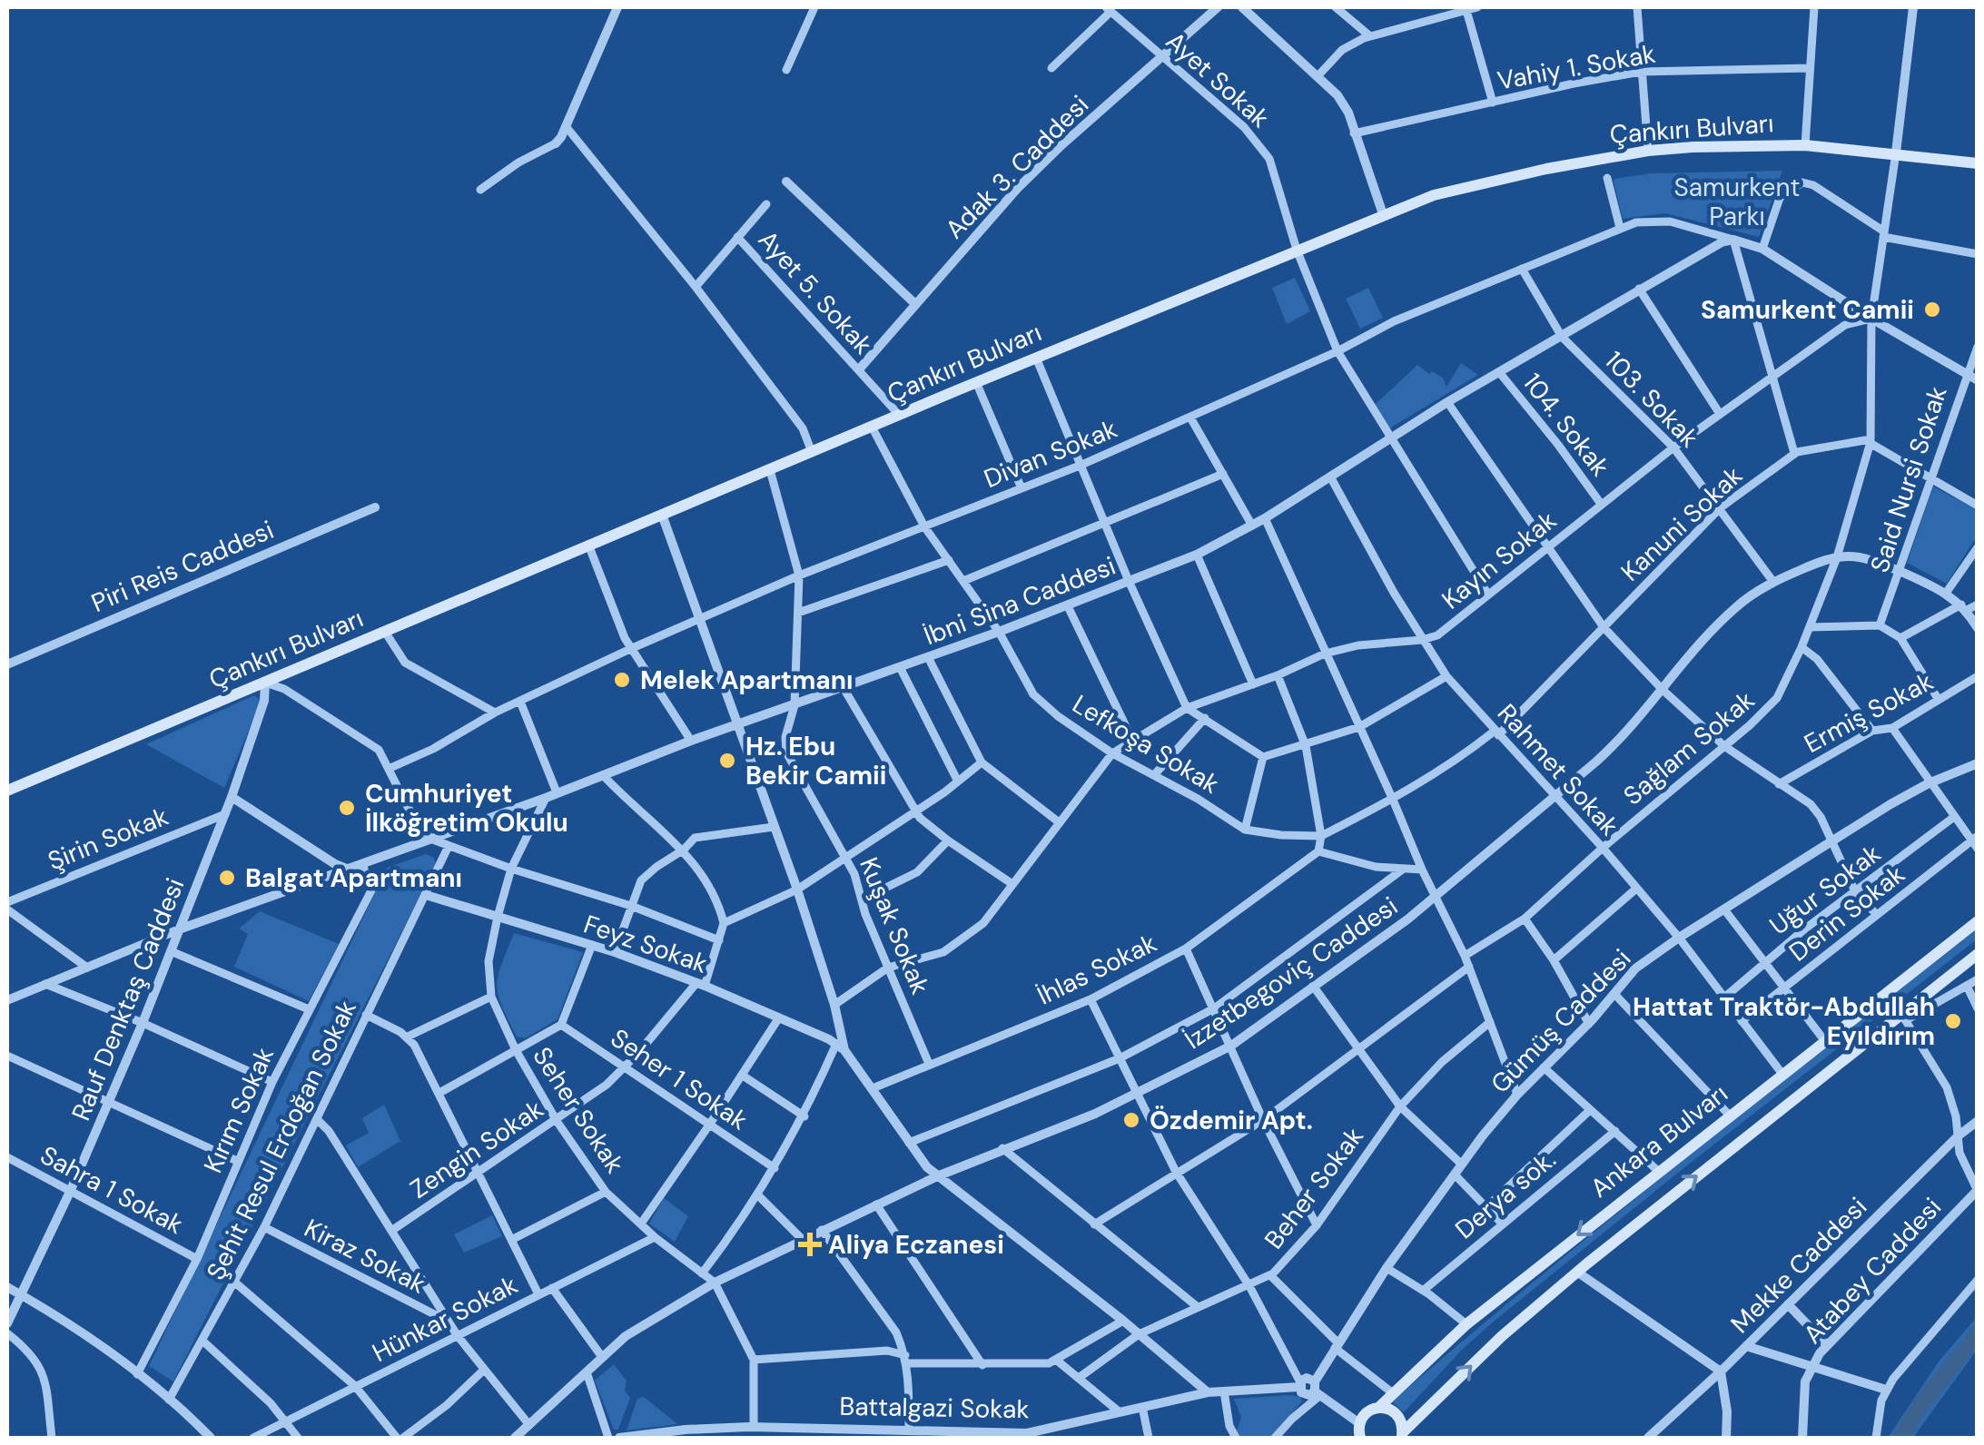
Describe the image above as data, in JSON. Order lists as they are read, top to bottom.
{
  "streets": {
    "main road": ["Çankırı Bulvarı", "Ankara Bulvarı"],
    "street": [
      "Vahiy 1. Sokak",
      "Ayet Sokak",
      "Adak 3. Caddesi",
      "Ayet 5. Sokak",
      "103. Sokak",
      "104. Sokak",
      "Divan Sokak",
      "Said Nursi Sokak",
      "Kanuni Sokak",
      "Kayın Sokak",
      "Piri Reis Caddesi",
      "İbni Sina Caddesi",
      "Ermiş Sokak",
      "Lefkoşa Sokak",
      "Sağlam Sokak",
      "Rahmet Sokak",
      "Şirin Sokak",
      "Uğur Sokak",
      "Derin Sokak",
      "Kuşak Sokak",
      "Feyz Sokak",
      "İhlas Sokak",
      "İzzetbegoviç Caddesi",
      "Rauf Denktaş Caddesi",
      "Gümüş Caddesi",
      "Seher 1 Sokak",
      "Kırım Sokak",
      "Seher Sokak",
      "Şehit Resul Erdoğan Sokak",
      "Zengin Sokak",
      "Beher Sokak",
      "Sahra 1 Sokak",
      "Derya sok.",
      "Kiraz Sokak",
      "Mekke Caddesi",
      "Atabey Caddesi",
      "Hünkar Sokak",
      "Battalgazi Sokak"
    ]
  },
  "crossings": [
    ["Ayet Sokak", "Çankırı Bulvarı"],
    ["Ayet Sokak", "Adak 3. Caddesi"],
    ["Ayet Sokak", "Divan Sokak"],
    ["Ayet Sokak", "Kayın Sokak"],
    ["Ayet Sokak", "İbni Sina Caddesi"],
    ["Çankırı Bulvarı", "Ayet 5. Sokak"],
    ["Çankırı Bulvarı", "Lefkoşa Sokak"],
    ["Çankırı Bulvarı", "Sağlam Sokak"],
    ["Çankırı Bulvarı", "Kuşak Sokak"],
    ["Çankırı Bulvarı", "Rauf Denktaş Caddesi"],
    ["Adak 3. Caddesi", "Ayet 5. Sokak"],
    ["103. Sokak", "Divan Sokak"],
    ["103. Sokak", "Kanuni Sokak"],
    ["103. Sokak", "Kayın Sokak"],
    ["103. Sokak", "İbni Sina Caddesi"],
    ["103. Sokak", "İzzetbegoviç Caddesi"],
    ["104. Sokak", "Kayın Sokak"],
    ["104. Sokak", "İbni Sina Caddesi"],
    ["Divan Sokak", "İbni Sina Caddesi"],
    ["Divan Sokak", "Lefkoşa Sokak"],
    ["Divan Sokak", "Kuşak Sokak"],
    ["Kanuni Sokak", "Lefkoşa Sokak"],
    ["Kanuni Sokak", "Sağlam Sokak"],
    ["Kanuni Sokak", "Rahmet Sokak"],
    ["Kayın Sokak", "Lefkoşa Sokak"],
    ["Kayın Sokak", "Sağlam Sokak"],
    ["Kayın Sokak", "Rahmet Sokak"],
    ["İbni Sina Caddesi", "Lefkoşa Sokak"],
    ["İbni Sina Caddesi", "Rahmet Sokak"],
    ["İbni Sina Caddesi", "Kuşak Sokak"],
    ["İbni Sina Caddesi", "Rauf Denktaş Caddesi"],
    ["İbni Sina Caddesi", "Kırım Sokak"],
    ["İbni Sina Caddesi", "Seher Sokak"],
    ["Sağlam Sokak", "Rahmet Sokak"],
    ["Sağlam Sokak", "İzzetbegoviç Caddesi"],
    ["Rahmet Sokak", "Uğur Sokak"],
    ["Rahmet Sokak", "Derin Sokak"],
    ["Rahmet Sokak", "İzzetbegoviç Caddesi"],
    ["Rahmet Sokak", "Gümüş Caddesi"],
    ["Rahmet Sokak", "Ankara Bulvarı"],
    ["Şirin Sokak", "Rauf Denktaş Caddesi"],
    ["Kuşak Sokak", "İhlas Sokak"],
    ["Feyz Sokak", "Seher Sokak"],
    ["Feyz Sokak", "Şehit Resul Erdoğan Sokak"],
    ["Feyz Sokak", "Zengin Sokak"],
    ["İzzetbegoviç Caddesi", "Seher Sokak"],
    ["Rauf Denktaş Caddesi", "Sahra 1 Sokak"],
    ["Seher 1 Sokak", "Zengin Sokak"],
    ["Kırım Sokak", "Sahra 1 Sokak"],
    ["Seher Sokak", "Zengin Sokak"],
    ["Seher Sokak", "Hünkar Sokak"],
    ["Şehit Resul Erdoğan Sokak", "Kiraz Sokak"]
  ],
  "parks": ["Samurkent Parkı"],
  "places": {
    "other": [
      "Samurkent Camii",
      "Melek Apartmanı",
      "Hz. Ebu Bekir Camii",
      "Cumhuriyet İlköğretim Okulu",
      "Balgat Apartmanı",
      "Hattat Traktör-Abdullah Eyıldırım",
      "Özdemir Apt."
    ],
    "health": ["Aliya Eczanesi"]
  }
}
